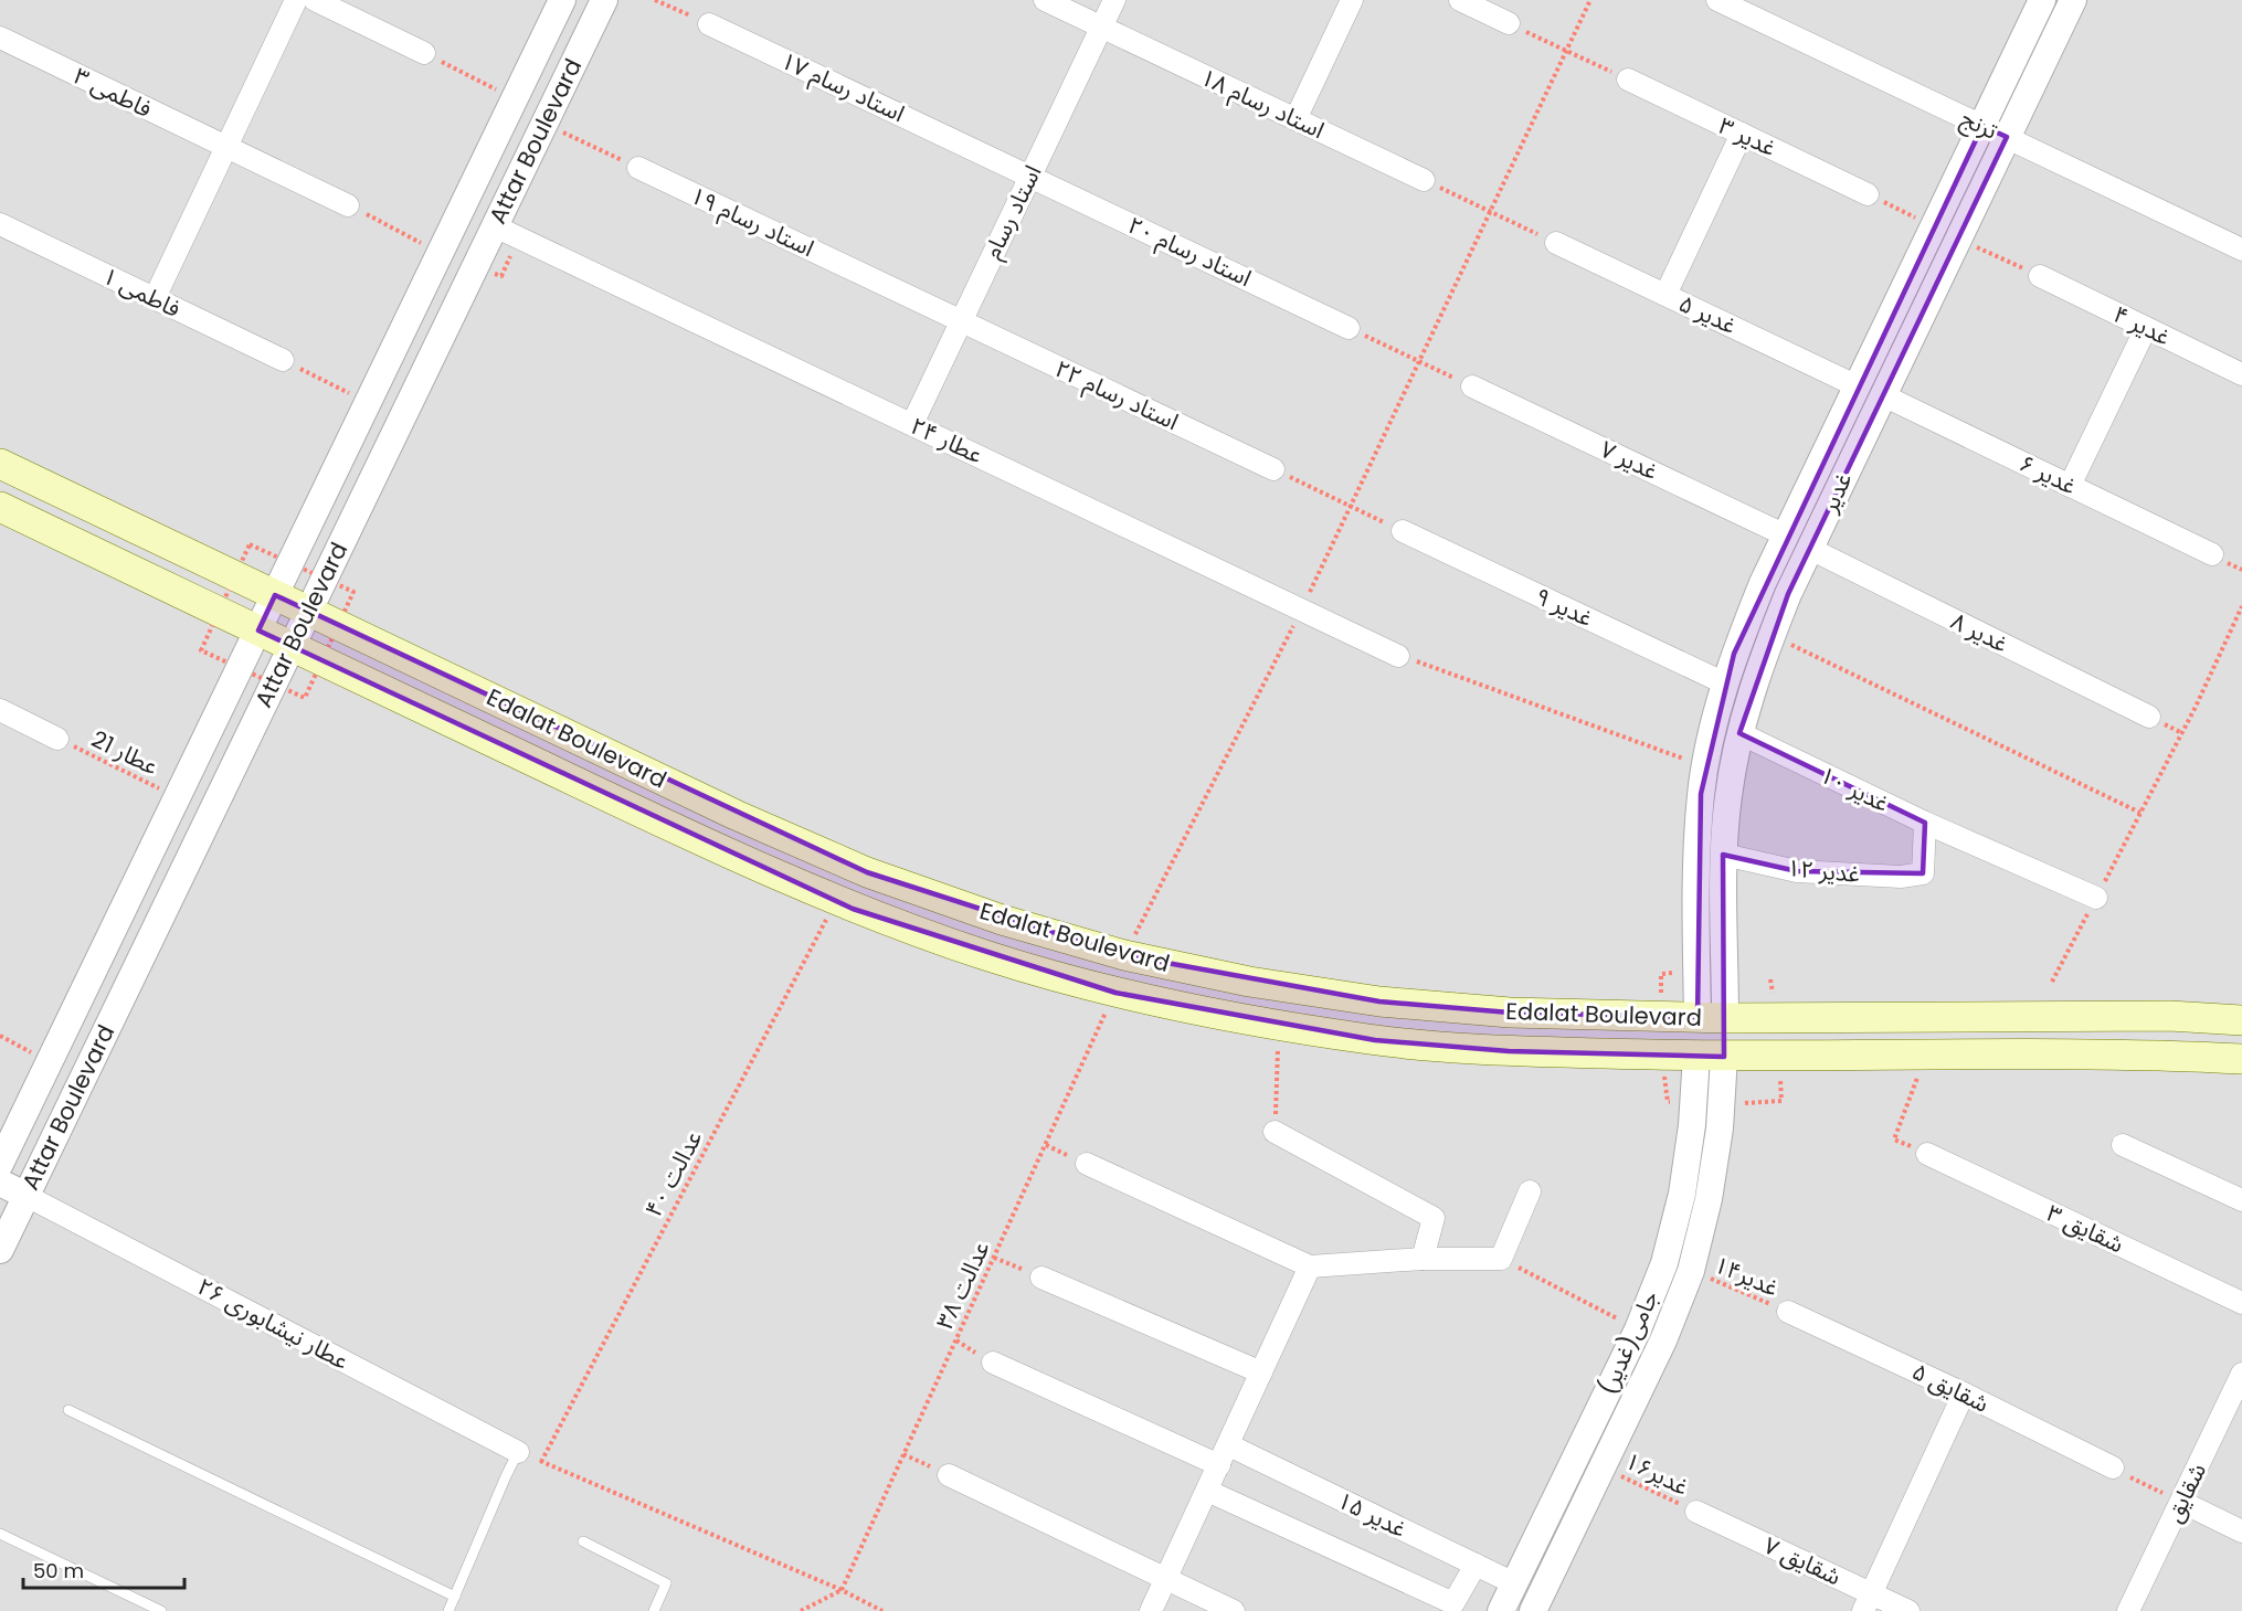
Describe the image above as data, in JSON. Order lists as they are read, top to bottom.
{
  "streets": {
    "main road": ["Edalat Boulevard"],
    "street": [
      "استاد رسام ۱۷",
      "فاطمی ۳",
      "استاد رسام ۱۸",
      "ترنج",
      "غدیر ۳",
      "Attar Boulevard",
      "استاد رسام",
      "استاد رسام ۱۹",
      "استاد رسام ۲۰",
      "فاطمی ۱",
      "غدیر ۵",
      "غدیر ۴",
      "استاد رسام ۲۲",
      "عطار ۲۴",
      "غدیر ۷",
      "غدیر ۶",
      "غدیر",
      "غدیر ۹",
      "غدیر ۸",
      "غدیر ۱۰",
      "غدیر ۱۲",
      "شقایق ۳",
      "عطار نیشابوری ۲۶",
      "جامی(غدیر)",
      "شقایق ۵",
      "شقایق",
      "غدیر ۱۵",
      "شقایق ۷"
    ],
    "path": [
      "عطار 21",
      "عدالت ۴۰",
      "غدیر۱۴",
      "عدالت ۳۸",
      "غدیر۱۶"
    ]
  },
  "crossings": [
    ["استاد رسام ۱۷", "استاد رسام"],
    ["استاد رسام ۱۷", "استاد رسام ۲۰"],
    ["استاد رسام ۱۸", "استاد رسام"],
    ["ترنج", "غدیر"],
    ["Attar Boulevard", "عطار ۲۴"],
    ["Attar Boulevard", "Edalat Boulevard"],
    ["Attar Boulevard", "عطار 21"],
    ["Attar Boulevard", "عطار نیشابوری ۲۶"],
    ["استاد رسام", "استاد رسام ۱۹"],
    ["استاد رسام", "استاد رسام ۲۰"],
    ["استاد رسام", "استاد رسام ۲۲"],
    ["استاد رسام", "عطار ۲۴"],
    ["استاد رسام ۱۹", "استاد رسام ۲۲"],
    ["غدیر ۵", "غدیر"],
    ["غدیر ۷", "غدیر"],
    ["غدیر ۶", "غدیر"],
    ["غدیر", "غدیر ۹"],
    ["غدیر", "غدیر ۸"],
    ["غدیر", "Edalat Boulevard"],
    ["غدیر", "غدیر ۱۰"],
    ["غدیر", "غدیر ۱۲"],
    ["Edalat Boulevard", "عدالت ۴۰"],
    ["Edalat Boulevard", "عدالت ۳۸"],
    ["Edalat Boulevard", "جامی(غدیر)"],
    ["غدیر ۱۰", "غدیر ۱۲"],
    ["غدیر۱۴", "جامی(غدیر)"],
    ["غدیر۱۴", "شقایق ۵"],
    ["جامی(غدیر)", "غدیر۱۶"],
    ["جامی(غدیر)", "غدیر ۱۵"],
    ["غدیر۱۶", "شقایق ۷"]
  ],
  "scale_bar": "50 m"
}
